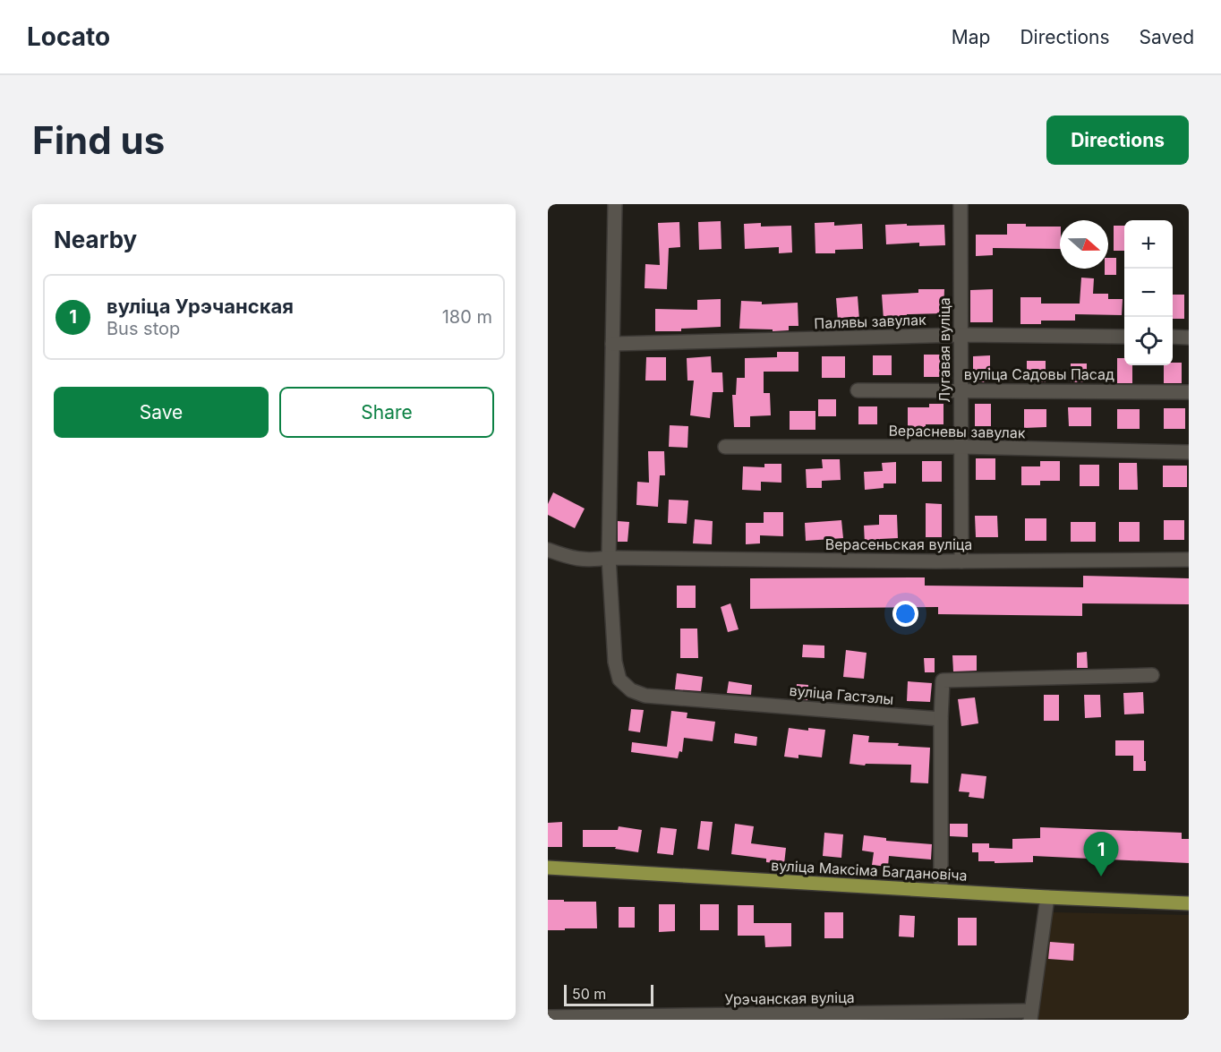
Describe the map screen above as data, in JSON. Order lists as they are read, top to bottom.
{
  "streets": {
    "main road": ["вуліца Максіма Багдановіча"],
    "street": [
      "Палявы завулак",
      "Лугавая вуліца",
      "вуліца Садовы Пасад",
      "Верасневы завулак",
      "Верасеньская вуліца",
      "вуліца Гастэлы",
      "Урэчанская вуліца"
    ]
  },
  "crossings": [
    ["Палявы завулак", "Лугавая вуліца"],
    ["Палявы завулак", "вуліца Гастэлы"],
    ["Лугавая вуліца", "вуліца Садовы Пасад"],
    ["Лугавая вуліца", "Верасневы завулак"],
    ["Лугавая вуліца", "Верасеньская вуліца"],
    ["Верасеньская вуліца", "вуліца Гастэлы"]
  ],
  "scale_bar": "50 m",
  "north": "right",
  "page": {
    "header": "Locato",
    "nav": ["Map", "Directions", "Saved"],
    "buttons": [
      "Directions",
      ["Save", "Share"]
    ],
    "title": "Find us",
    "heading": "Nearby",
    "map_buttons": ["+", "−"],
    "list": [
      {
        "mark": "1",
        "name": "вуліца Урэчанская",
        "note": "Bus stop",
        "value": "180 m"
      }
    ],
    "pins": "1",
    "scale": "50 m"
  }
}
